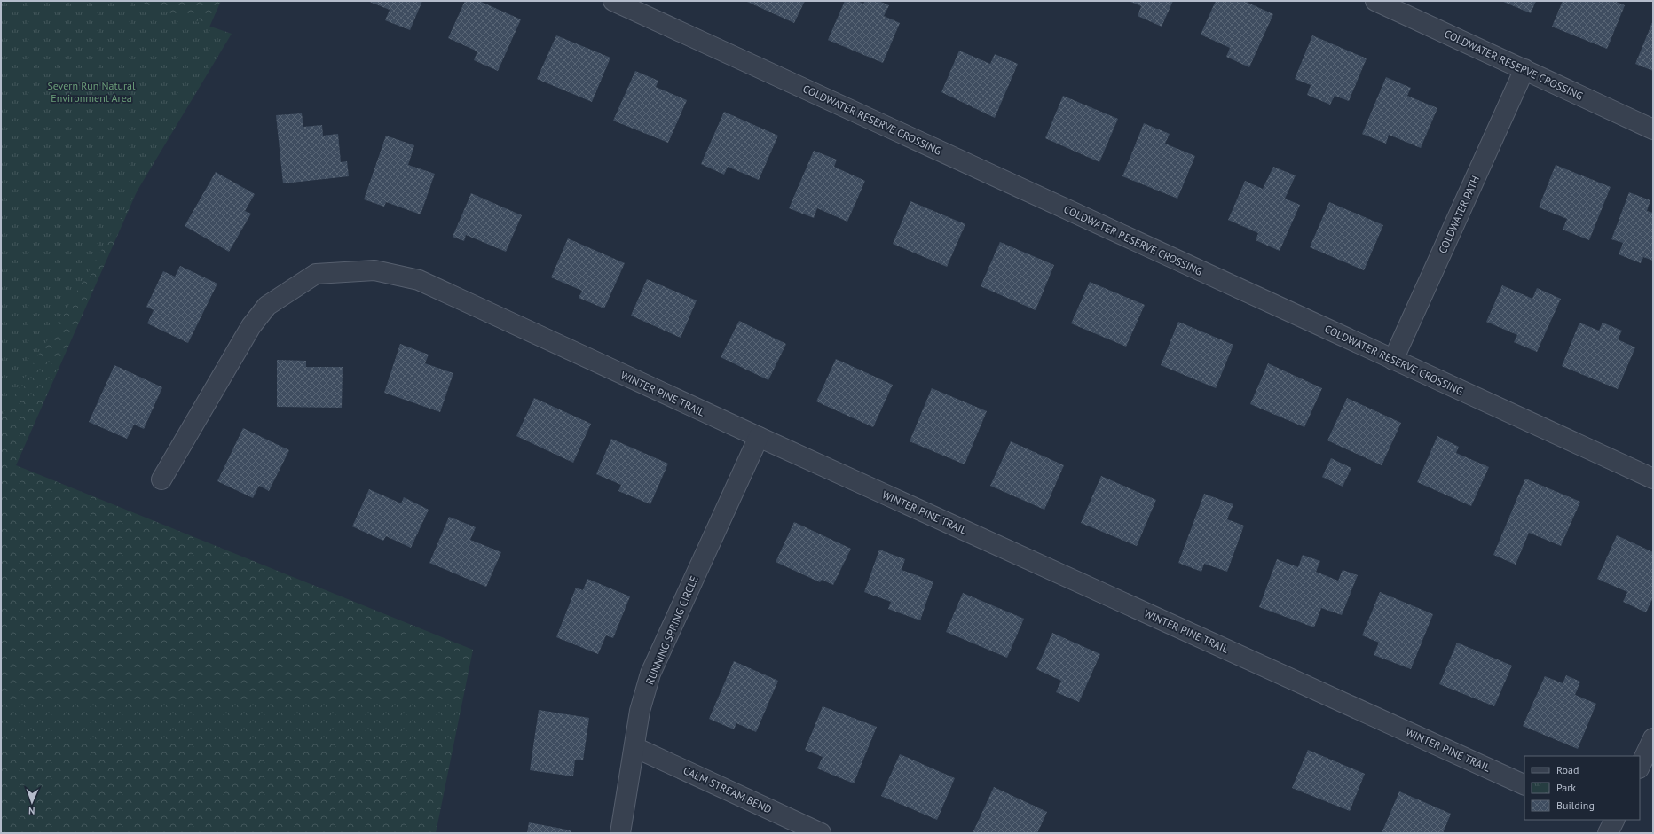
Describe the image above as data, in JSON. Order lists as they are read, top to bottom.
{
  "streets": {
    "street": [
      "COLDWATER RESERVE CROSSING",
      "COLDWATER PATH",
      "WINTER PINE TRAIL",
      "RUNNING SPRING CIRCLE",
      "CALM STREAM BEND"
    ]
  },
  "crossings": [
    ["COLDWATER RESERVE CROSSING", "COLDWATER PATH"],
    ["WINTER PINE TRAIL", "RUNNING SPRING CIRCLE"],
    ["RUNNING SPRING CIRCLE", "CALM STREAM BEND"]
  ],
  "parks": ["Severn Run Natural Environment Area"],
  "legend": ["Road", "Park", "Building"],
  "north": "bottom"
}
